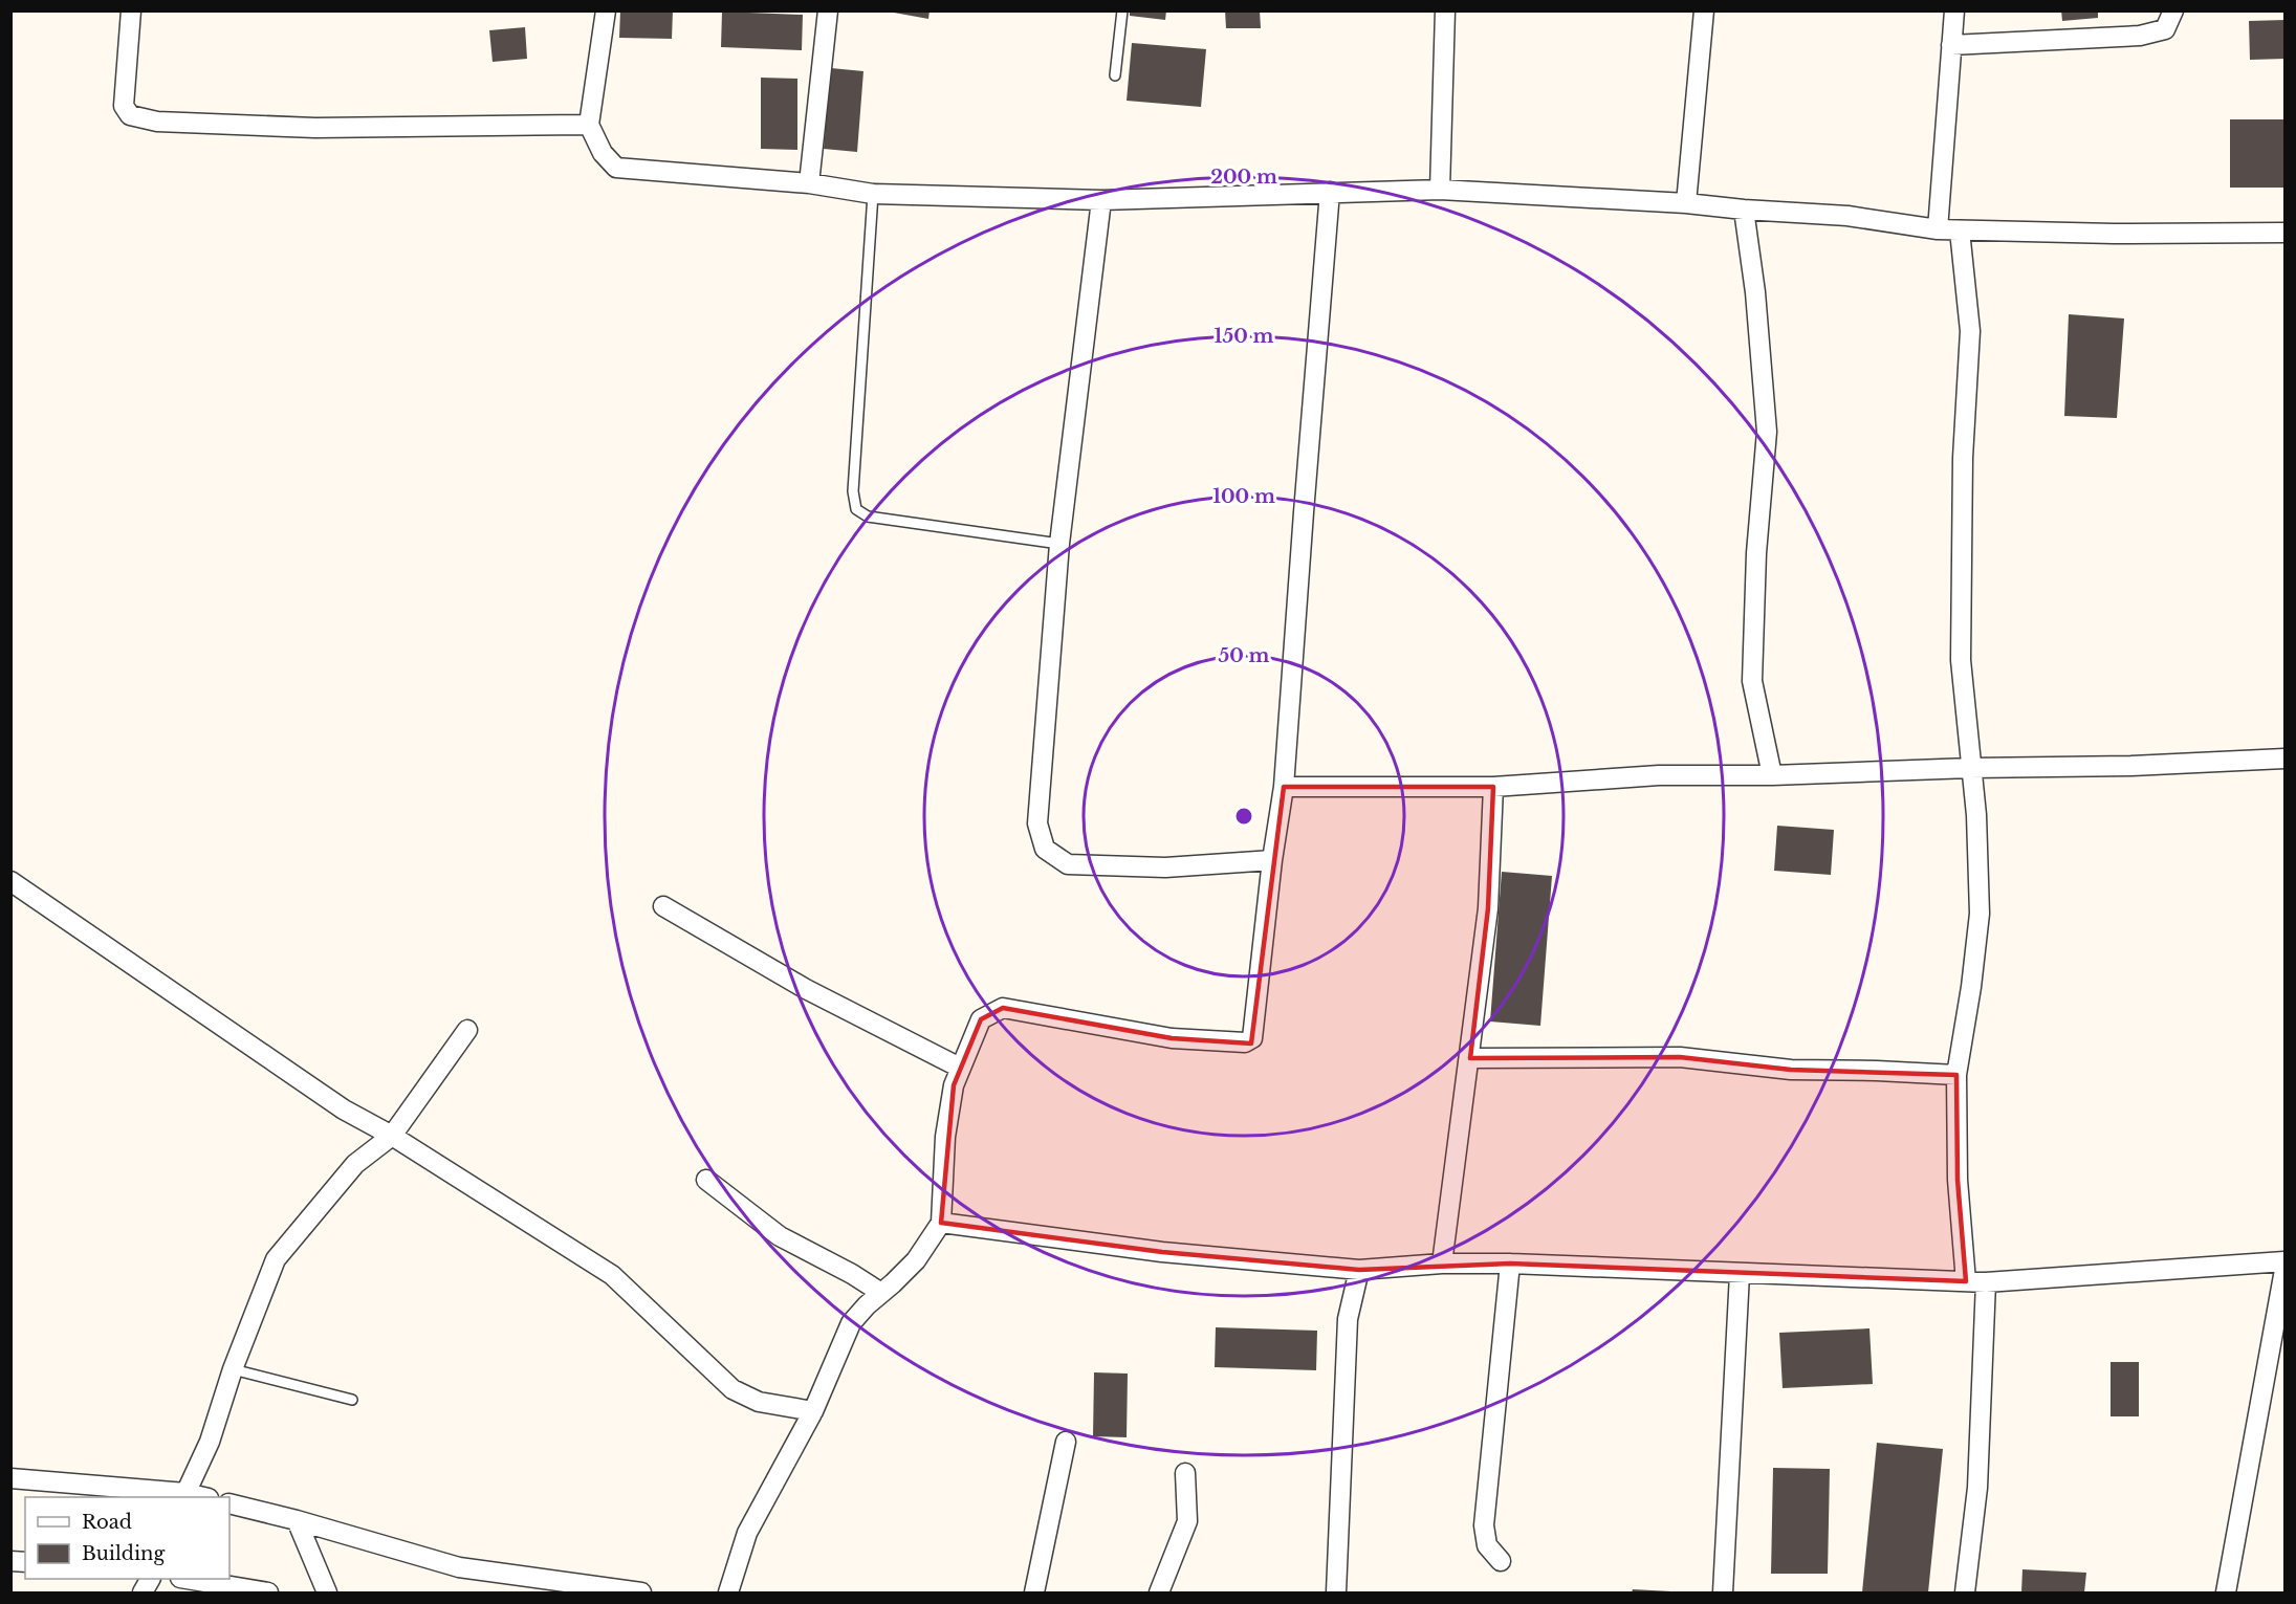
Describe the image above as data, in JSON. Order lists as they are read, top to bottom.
{
  "legend": ["Road", "Building"],
  "rings": [
    "200 m",
    "150 m",
    "100 m",
    "50 m"
  ]
}
